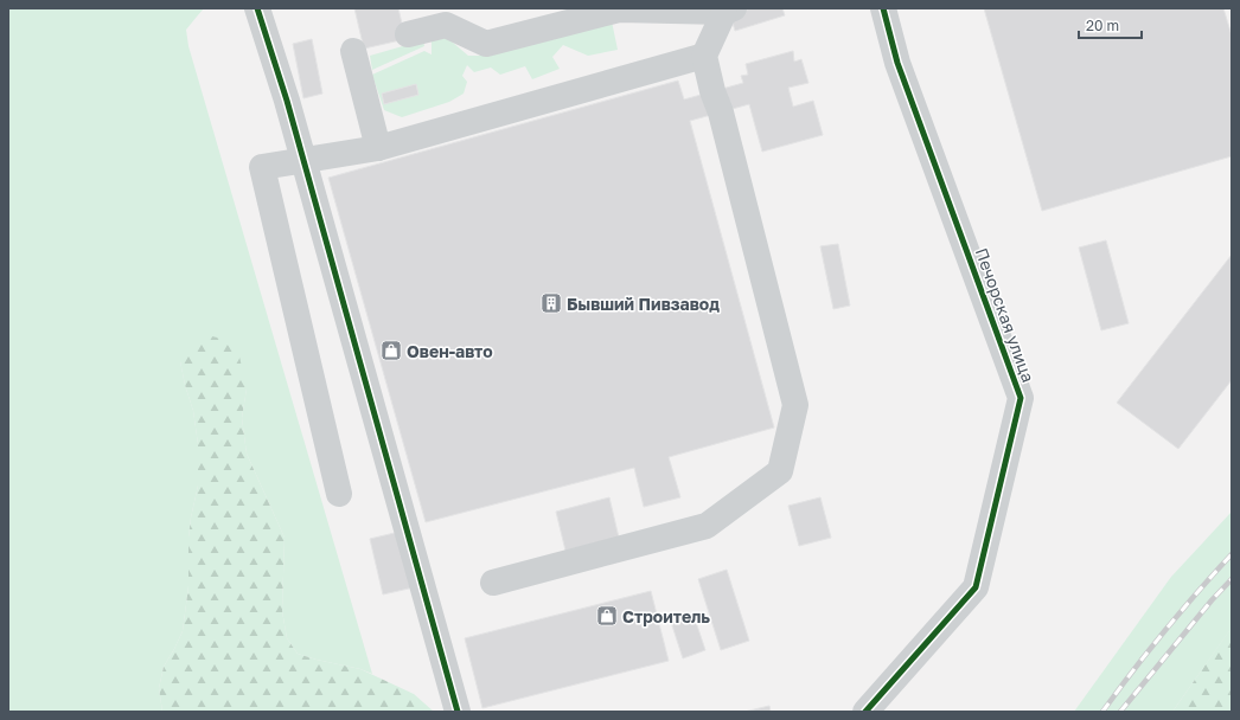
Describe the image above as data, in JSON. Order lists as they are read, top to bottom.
{
  "streets": {
    "street": ["Печорская улица"]
  },
  "places": {
    "building": ["Бывший Пивзавод"],
    "shop": ["Овен-авто", "Строитель"]
  },
  "scale_bar": "20 m"
}
